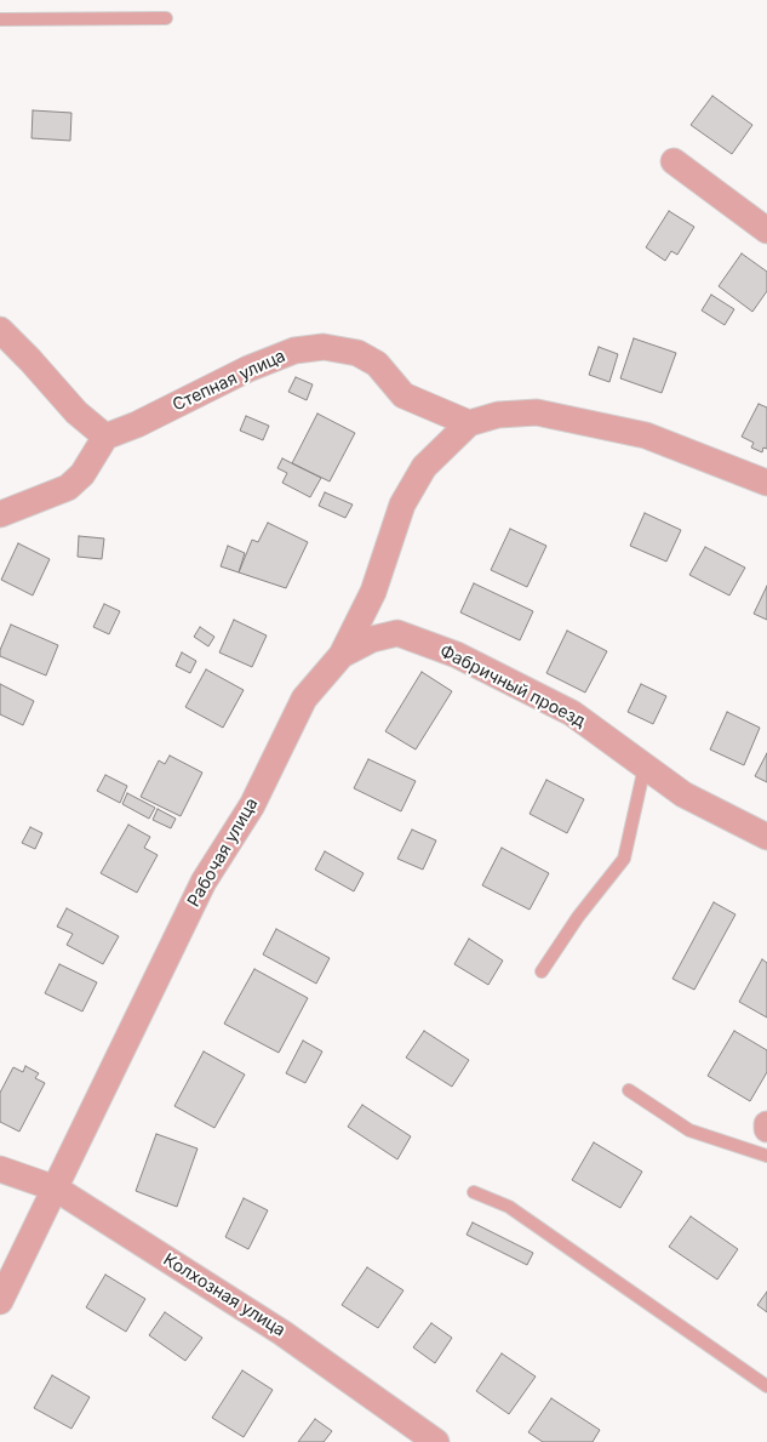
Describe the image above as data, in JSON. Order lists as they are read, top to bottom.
{
  "streets": {
    "street": [
      "Степная улица",
      "Фабричный проезд",
      "Рабочая улица",
      "Колхозная улица"
    ]
  },
  "crossings": [
    ["Степная улица", "Рабочая улица"],
    ["Фабричный проезд", "Рабочая улица"],
    ["Рабочая улица", "Колхозная улица"]
  ]
}
